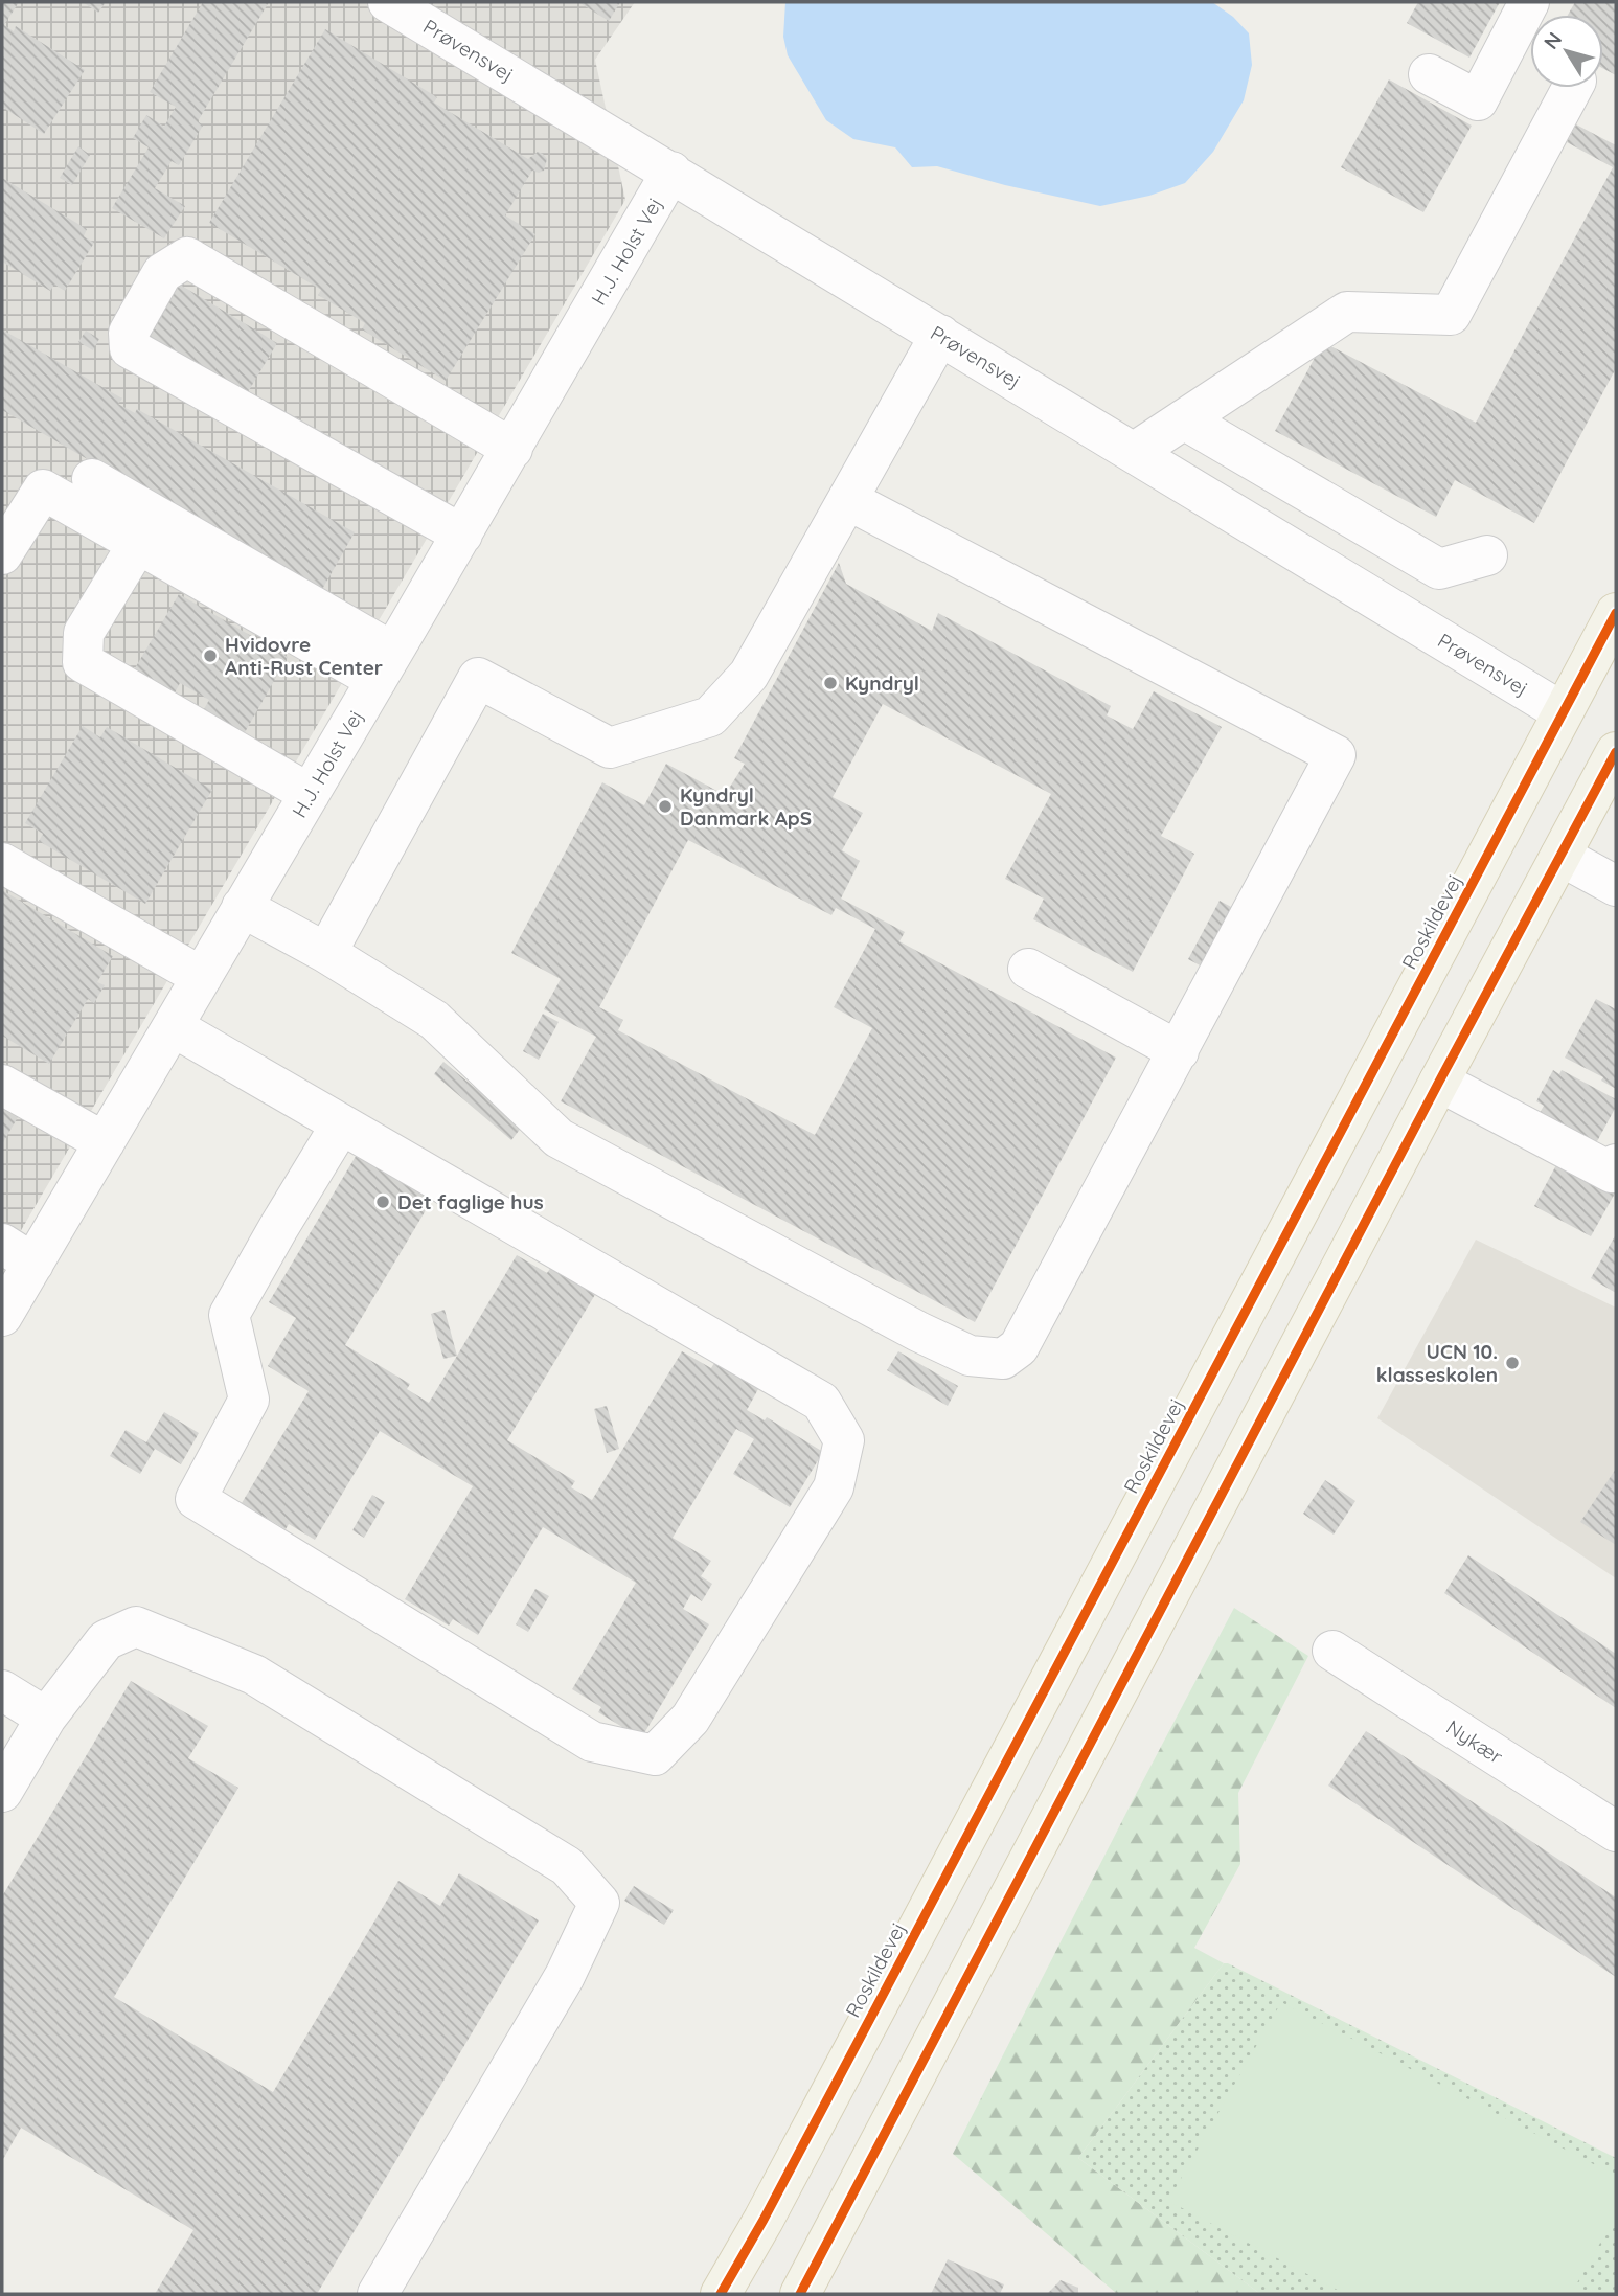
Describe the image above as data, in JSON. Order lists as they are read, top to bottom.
{
  "streets": {
    "main road": ["Roskildevej"],
    "street": ["Prøvensvej", "H.J. Holst Vej", "Nykær"]
  },
  "crossings": [
    ["Prøvensvej", "H.J. Holst Vej"],
    ["Prøvensvej", "Roskildevej"]
  ],
  "places": [
    "Hvidovre Anti-Rust Center",
    "Kyndryl",
    "Kyndryl Danmark ApS",
    "Det faglige hus",
    "UCN 10. klasseskolen"
  ],
  "north": "top left"
}
